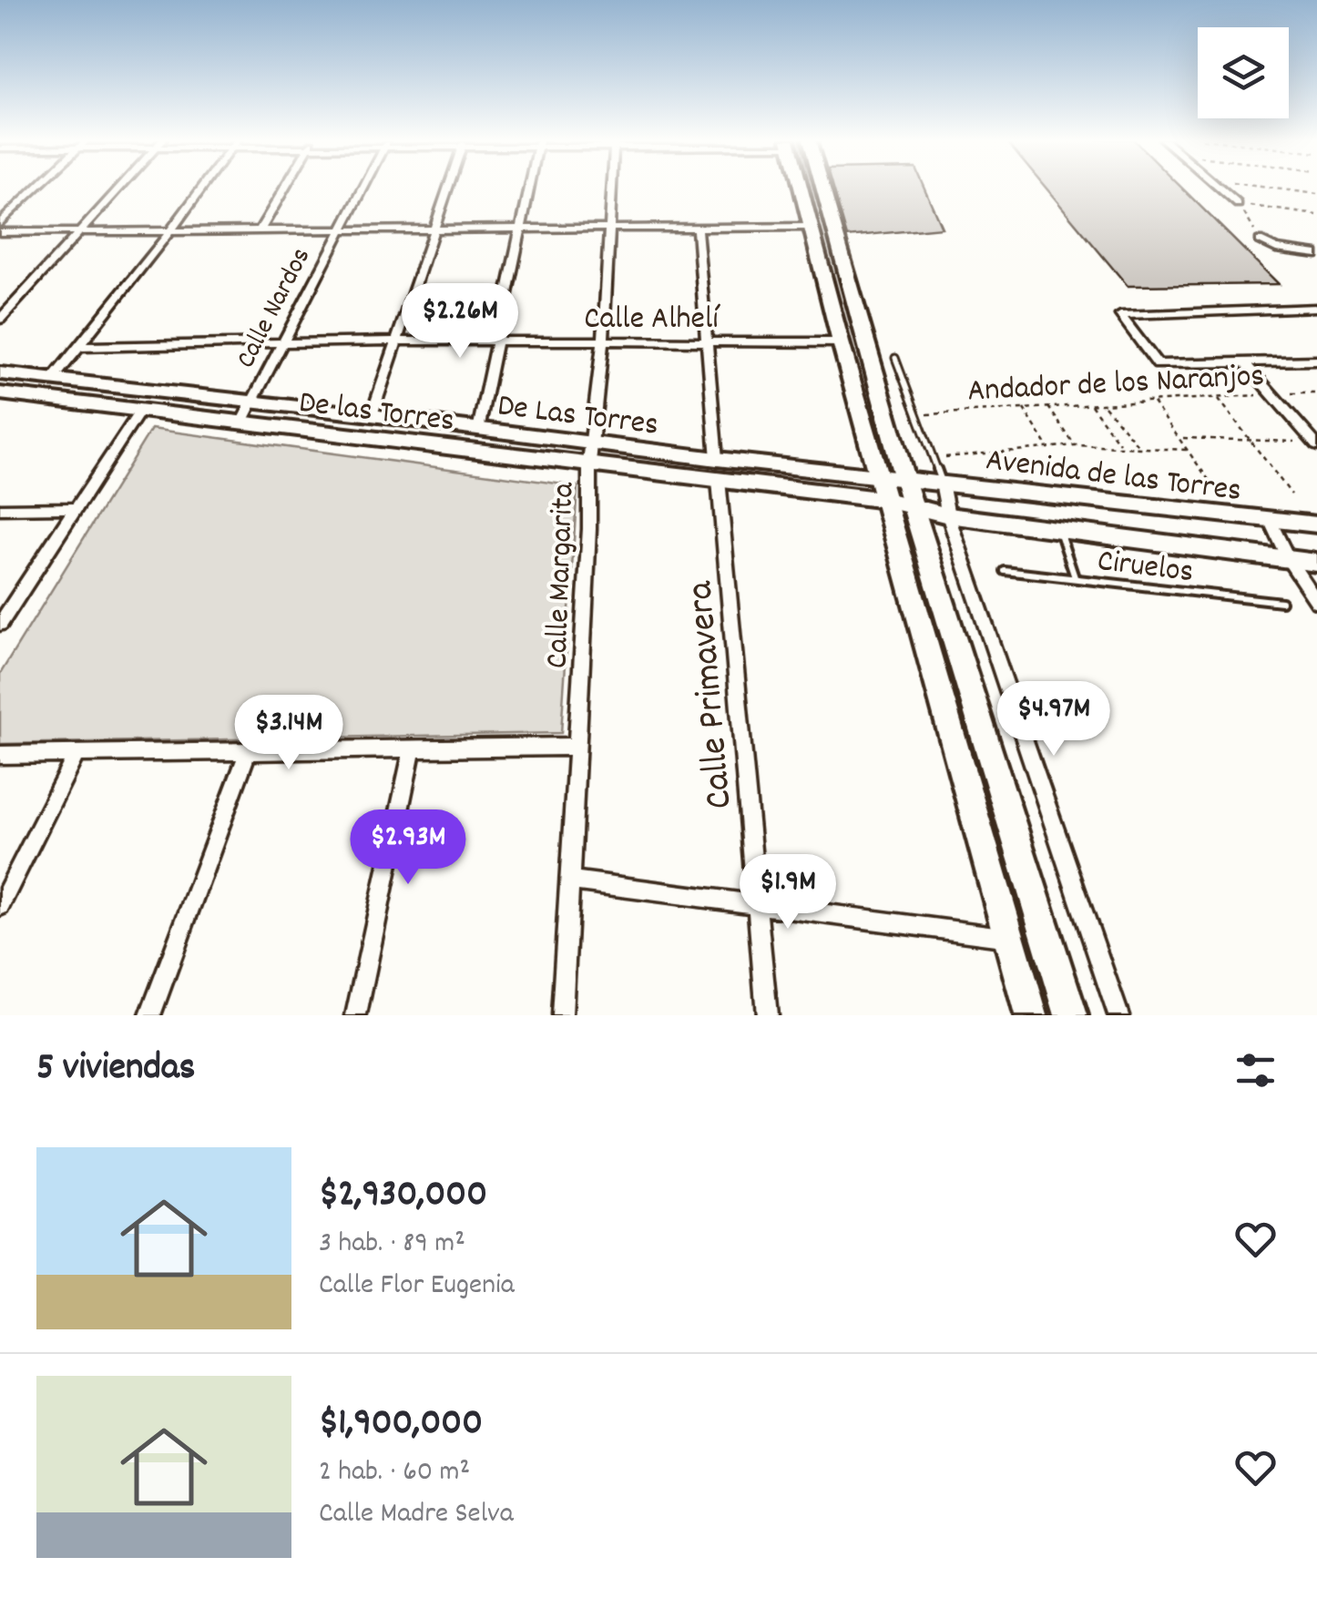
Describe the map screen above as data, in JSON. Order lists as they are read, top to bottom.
{
  "streets": {
    "street": [
      "Calle Nardos",
      "Calle Alhelí",
      "De las Torres",
      "De Las Torres",
      "Avenida de las Torres",
      "Calle Margarita",
      "Calle Primavera"
    ],
    "lane": ["Ciruelos"],
    "path": ["Andador de los Naranjos"]
  },
  "crossings": [
    ["Calle Nardos", "Calle Alhelí"],
    ["Calle Nardos", "De las Torres"],
    ["Calle Nardos", "De Las Torres"],
    ["Calle Alhelí", "Calle Margarita"],
    ["De las Torres", "De Las Torres"],
    ["De las Torres", "Avenida de las Torres"],
    ["De las Torres", "Calle Margarita"],
    ["De las Torres", "Calle Primavera"],
    ["De Las Torres", "Avenida de las Torres"],
    ["De Las Torres", "Calle Margarita"]
  ],
  "page": {
    "price": [
      "$2.26M",
      "$4.97M",
      "$3.14M",
      "$2.93M",
      "$1.9M"
    ],
    "heading": "5 viviendas",
    "list": [
      {
        "name": "$2,930,000",
        "note": "3 hab. · 89 m² · Calle Flor Eugenia"
      },
      {
        "name": "$1,900,000",
        "note": "2 hab. · 60 m² · Calle Madre Selva"
      }
    ]
  }
}
